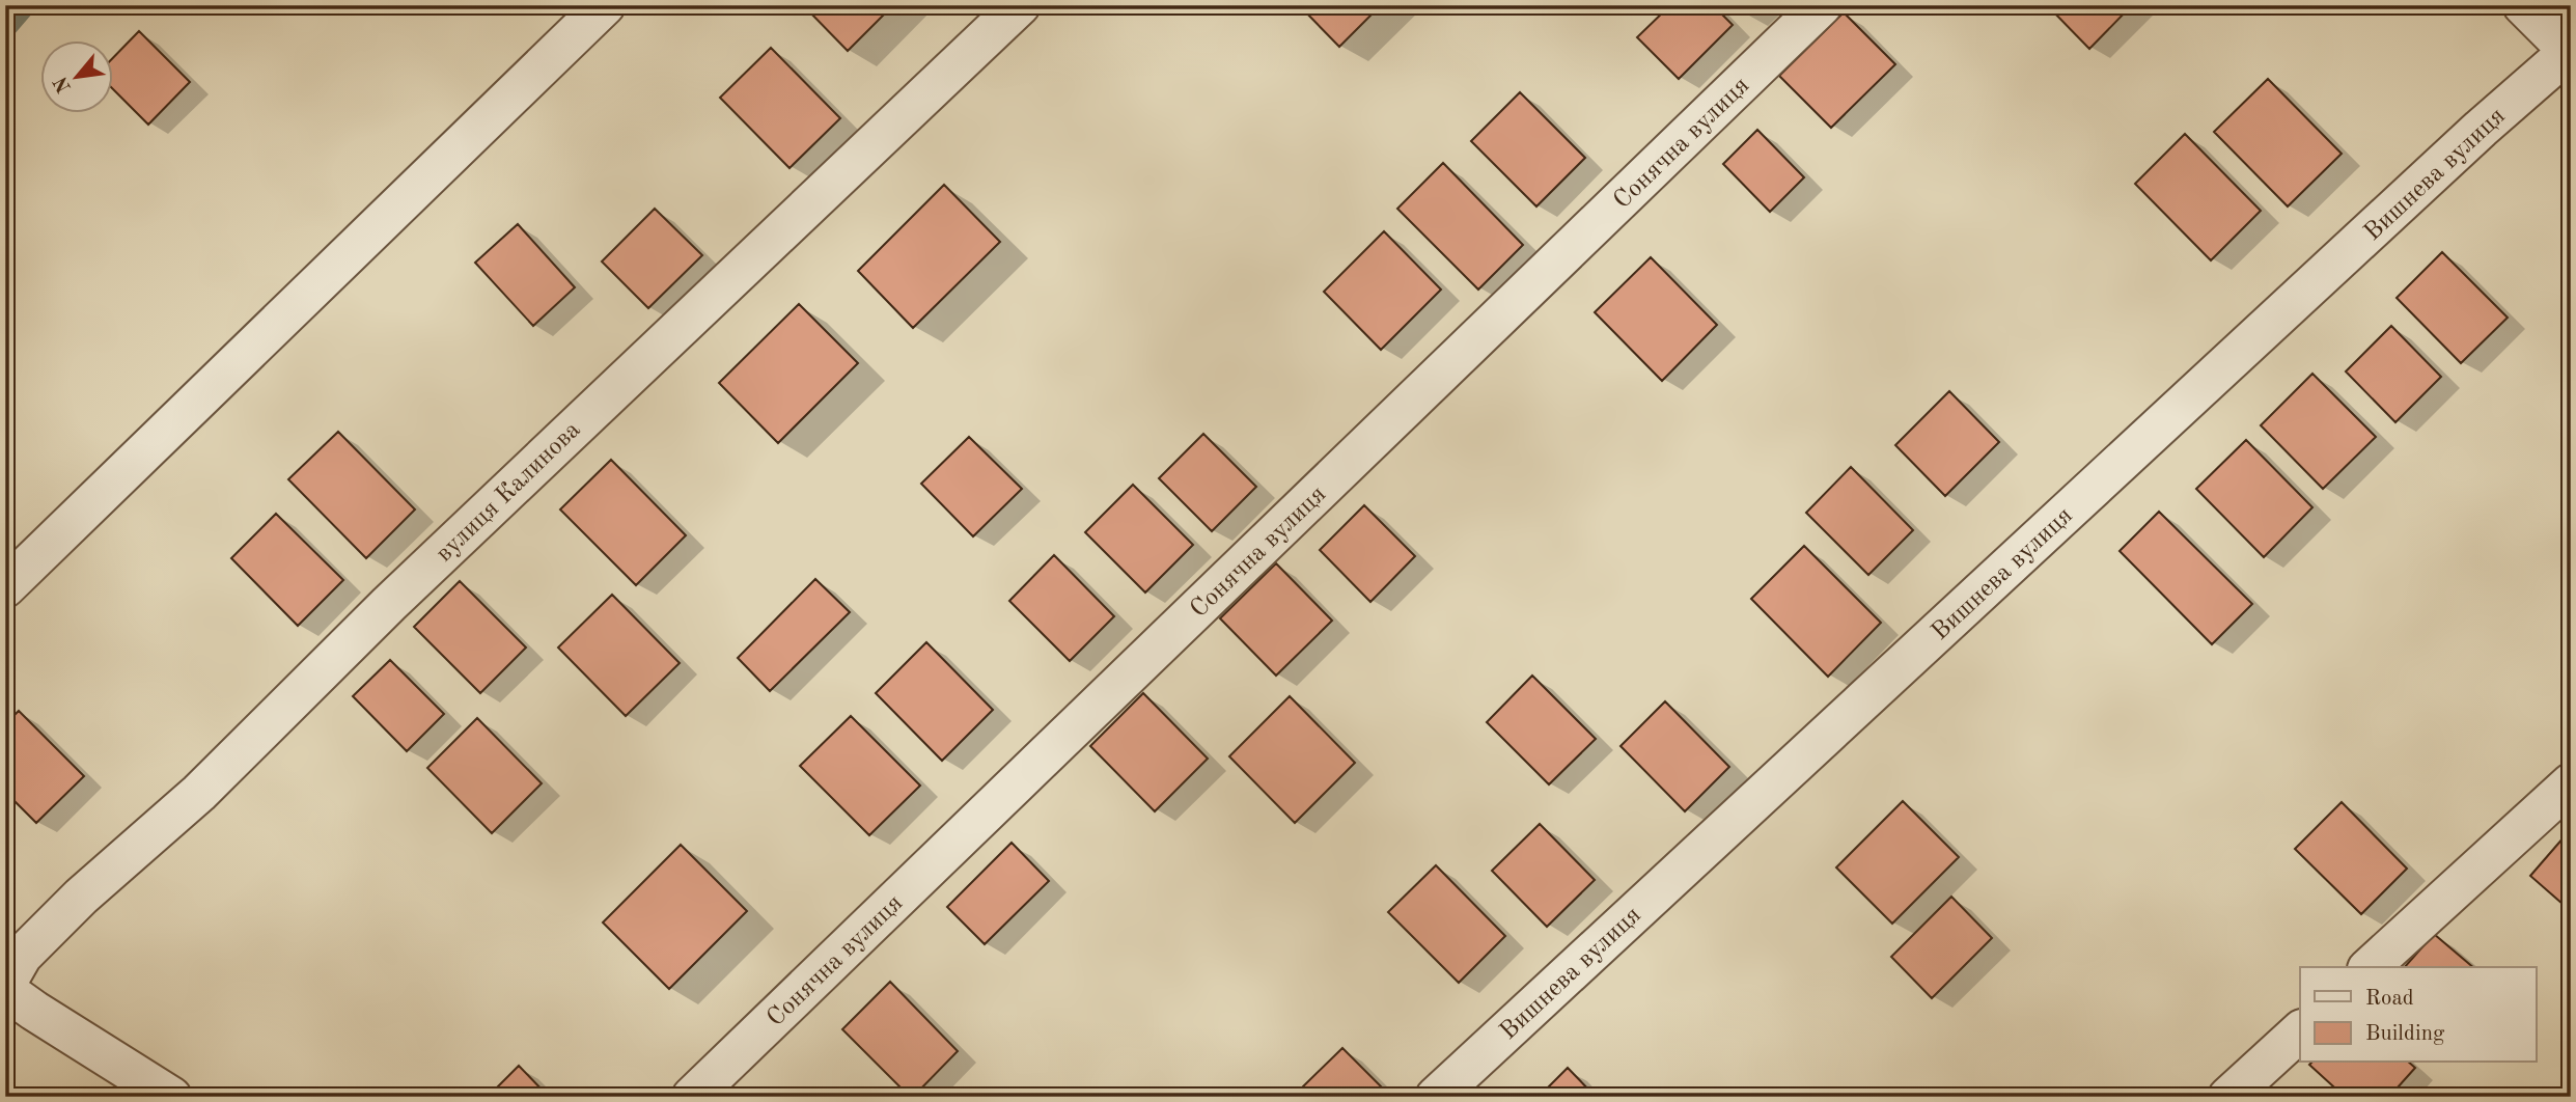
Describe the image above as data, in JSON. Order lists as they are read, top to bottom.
{
  "streets": {
    "street": ["Сонячна вулиця", "Вишнева вулиця", "вулиця Калинова"]
  },
  "legend": ["Road", "Building"],
  "north": "bottom left"
}
